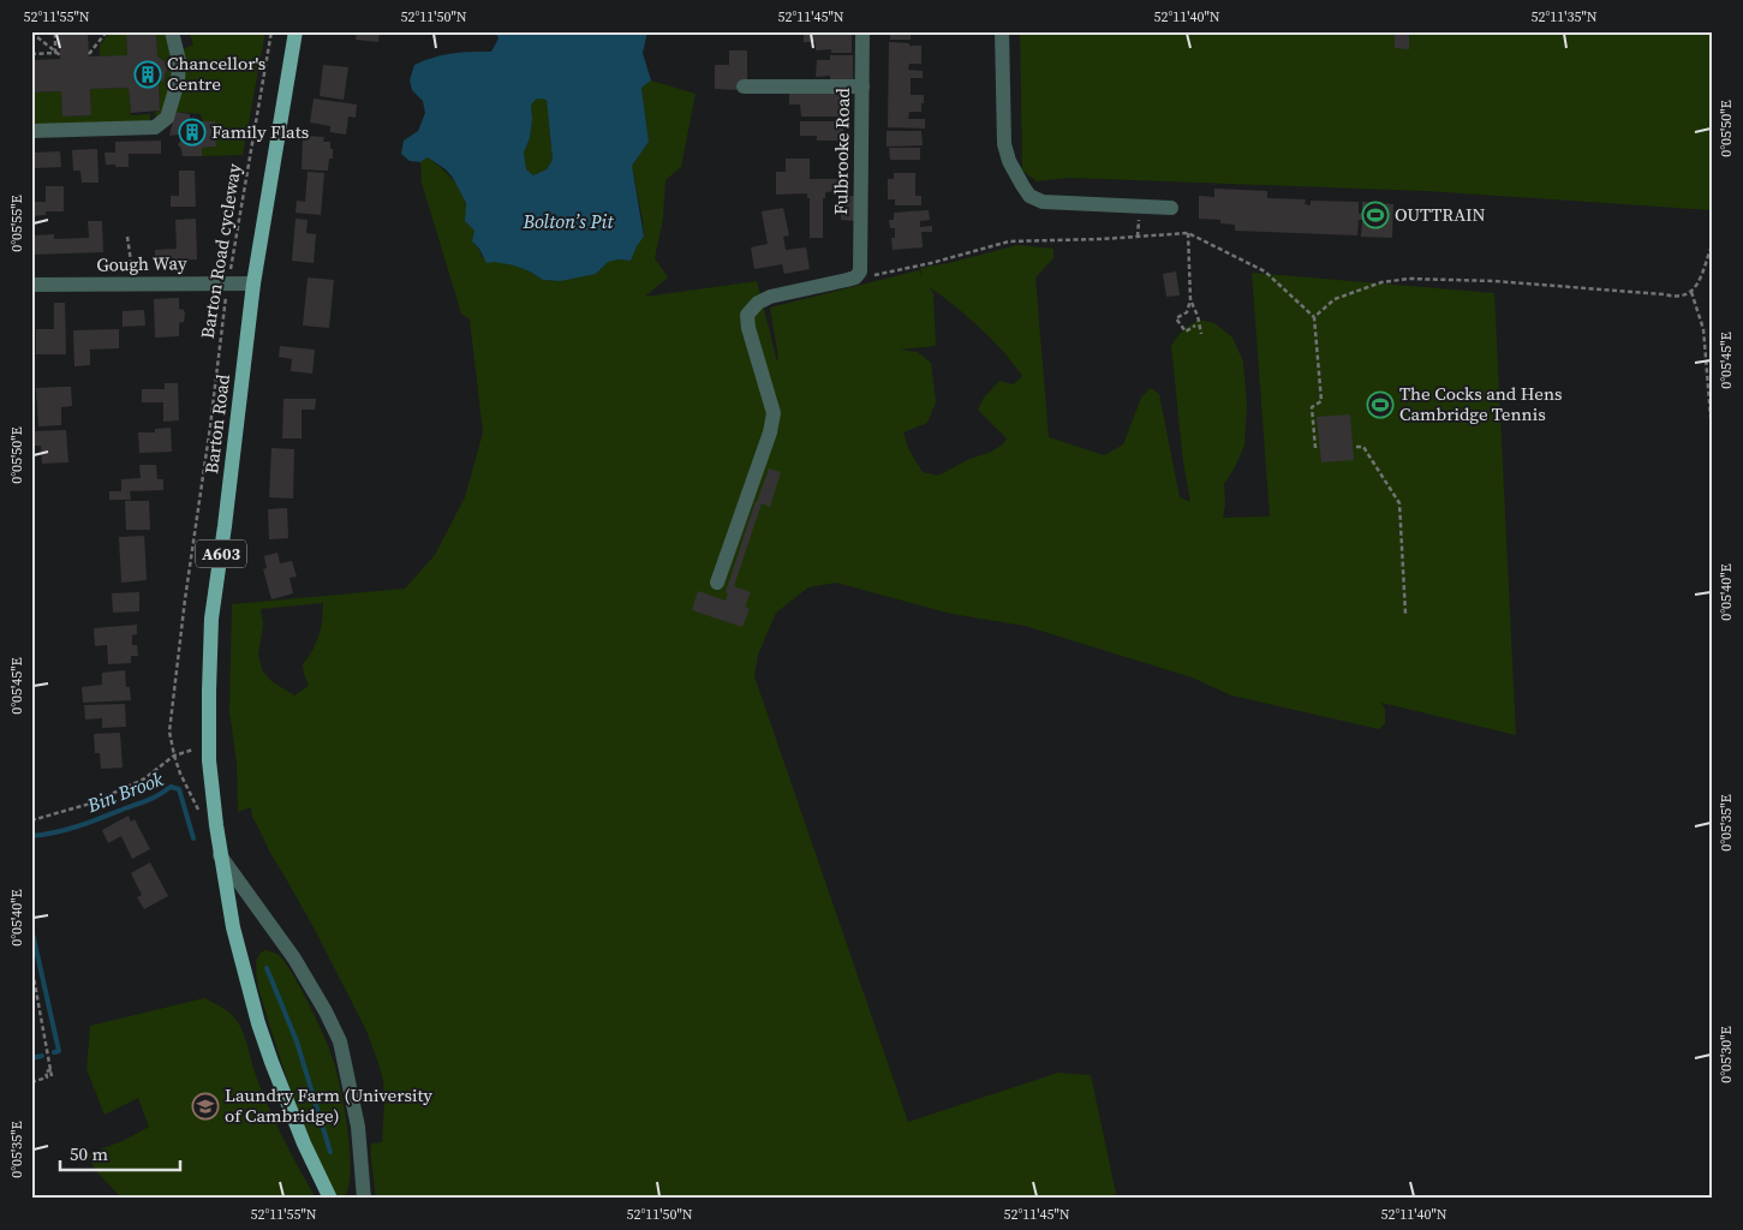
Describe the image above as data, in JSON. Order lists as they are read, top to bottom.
{
  "streets": {
    "main road": ["Barton Road", "A603"],
    "street": ["Fulbrooke Road", "Gough Way"],
    "path": ["Barton Road cycleway"]
  },
  "crossings": [
    ["Barton Road cycleway", "Gough Way"],
    ["Gough Way", "Barton Road"],
    ["Barton Road", "A603"]
  ],
  "water": ["Bolton’s Pit", "Bin Brook"],
  "places": {
    "building": ["Chancellor's Centre", "Family Flats"],
    "sports": ["OUTTRAIN", "The Cocks and Hens Cambridge Tennis"],
    "school or university": ["Laundry Farm (University of Cambridge)"]
  },
  "scale_bar": "50 m",
  "coordinates": [
    "52°11'55\"N",
    "52°11'50\"N",
    "52°11'45\"N",
    "52°11'40\"N",
    "52°11'35\"N",
    "0°05'50\"E",
    "0°05'55\"E",
    "0°05'45\"E",
    "0°05'40\"E",
    "0°05'35\"E",
    "0°05'30\"E"
  ]
}
